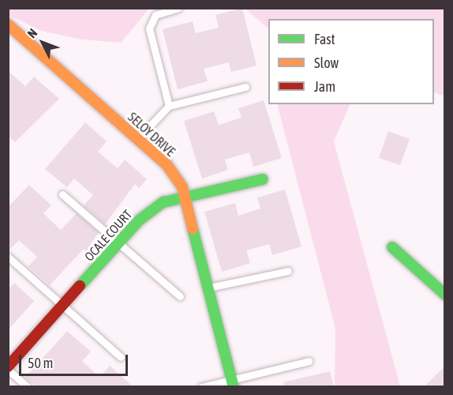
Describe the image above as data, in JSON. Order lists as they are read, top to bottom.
{
  "streets": {
    "street": ["SELOY DRIVE", "OCALE COURT"]
  },
  "crossings": [
    ["SELOY DRIVE", "OCALE COURT"]
  ],
  "legend": ["Fast", "Slow", "Jam"],
  "scale_bar": "50 m",
  "north": "top left"
}
